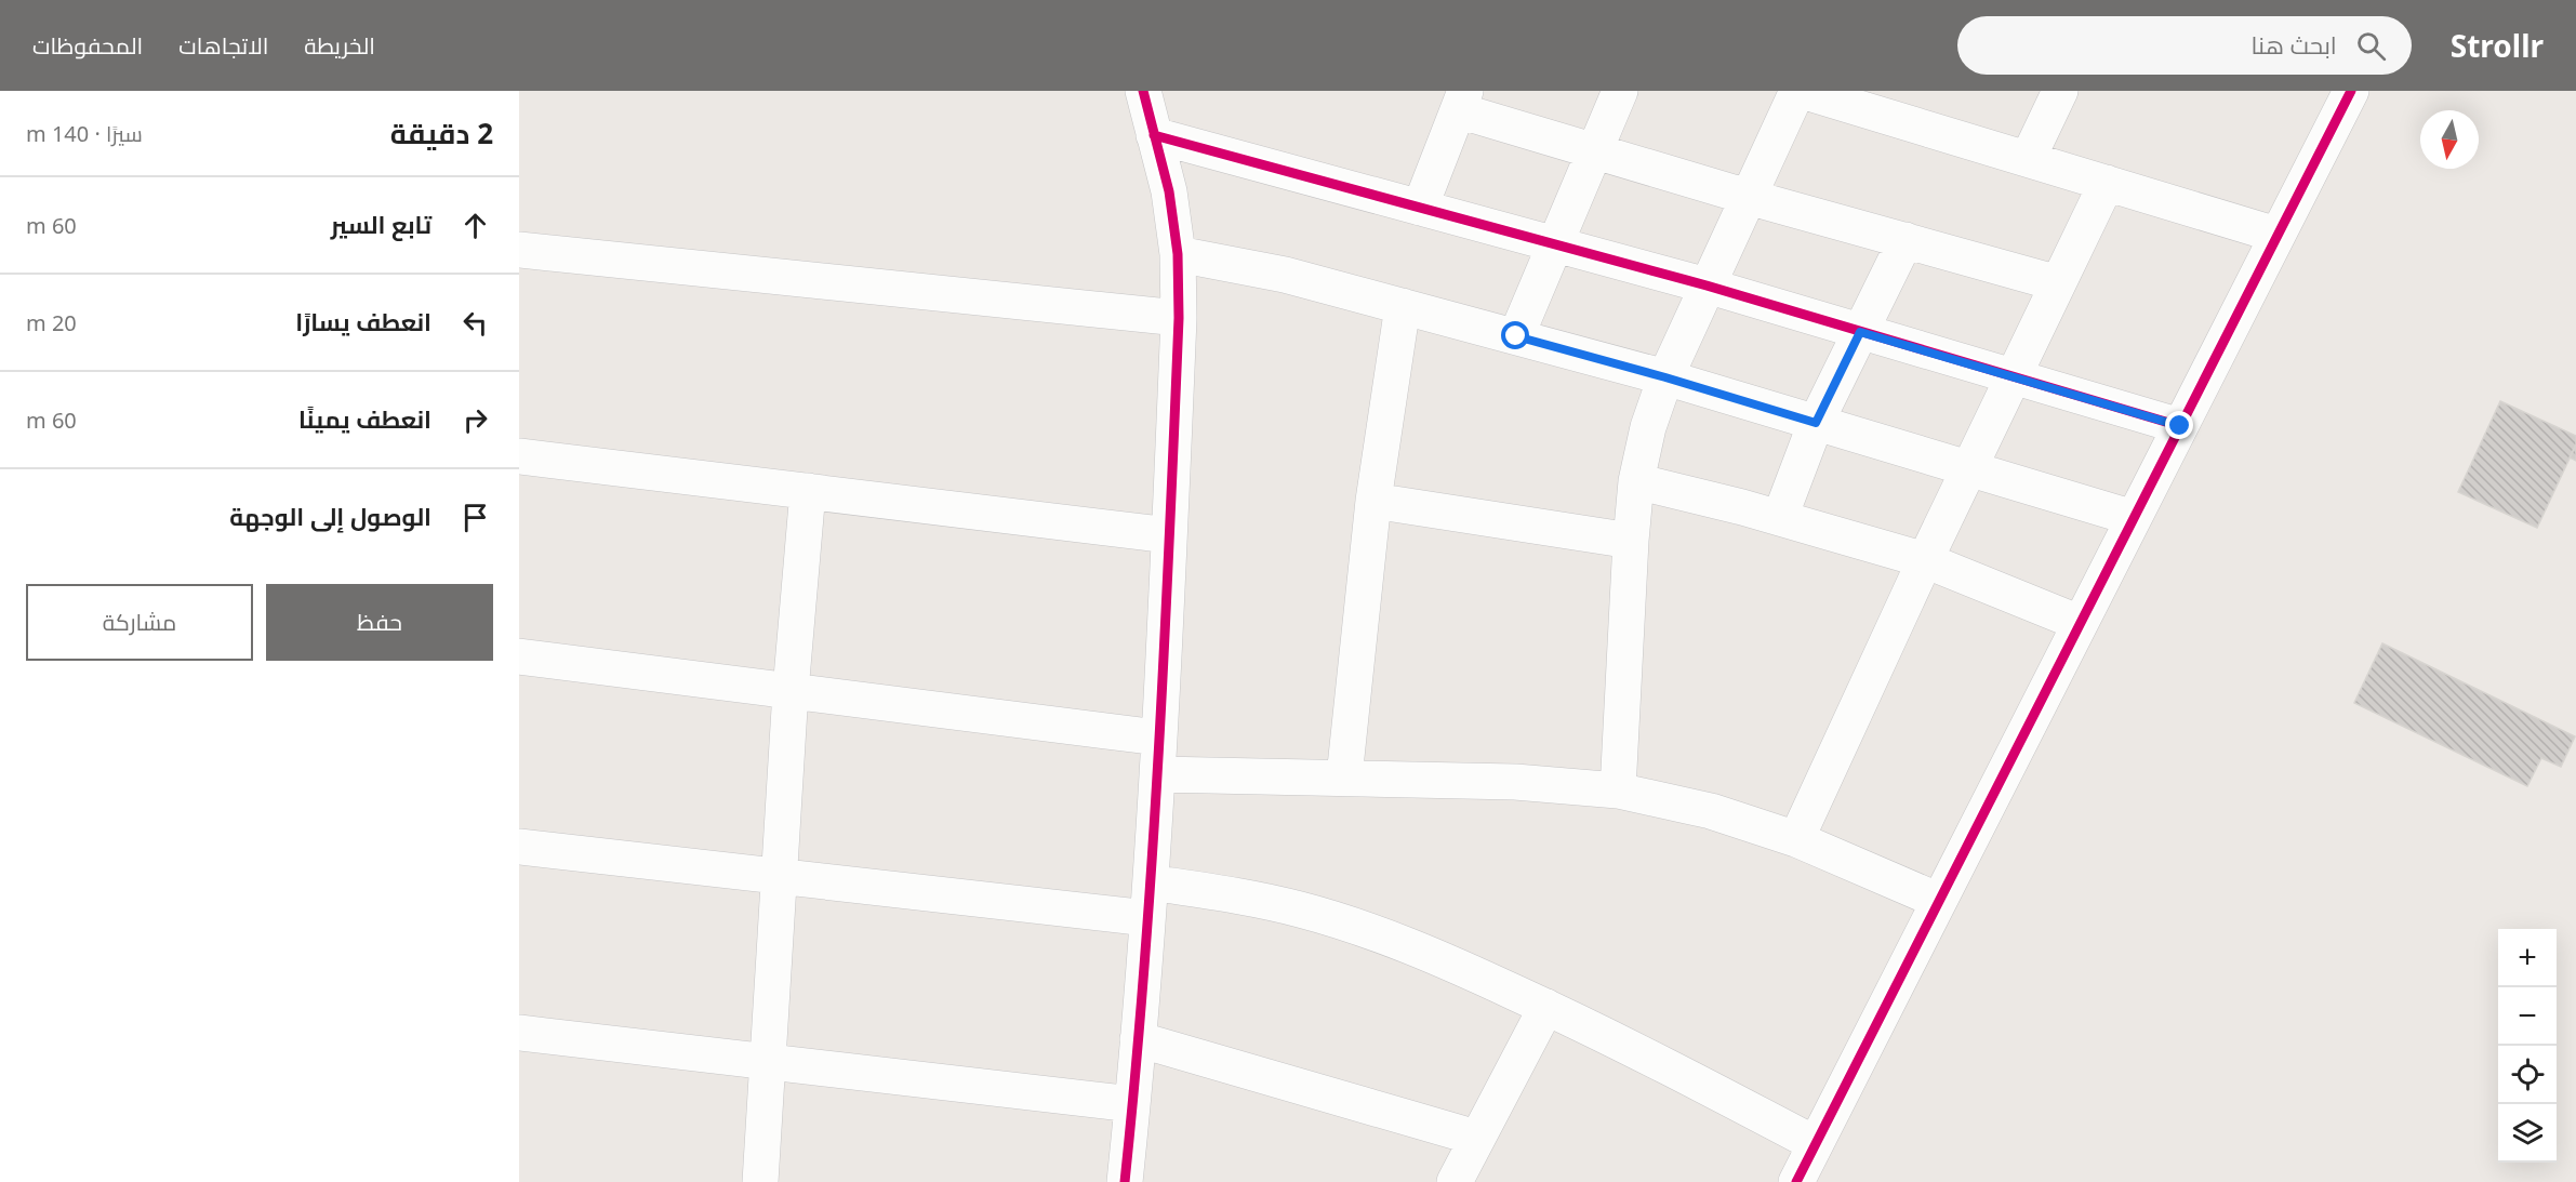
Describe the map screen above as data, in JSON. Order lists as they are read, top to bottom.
{
  "north": "bottom",
  "page": {
    "header": "Strollr",
    "search": "ابحث هنا",
    "nav": ["الخريطة", "الاتجاهات", "المحفوظات"],
    "heading": ["2 دقيقة", "سيرًا · 140 m"],
    "list": [
      ["تابع السير", "60 m"],
      ["انعطف يسارًا", "20 m"],
      ["انعطف يمينًا", "60 m"],
      "الوصول إلى الوجهة"
    ],
    "buttons": ["حفظ", "مشاركة"],
    "map_buttons": ["+", "−"]
  }
}
